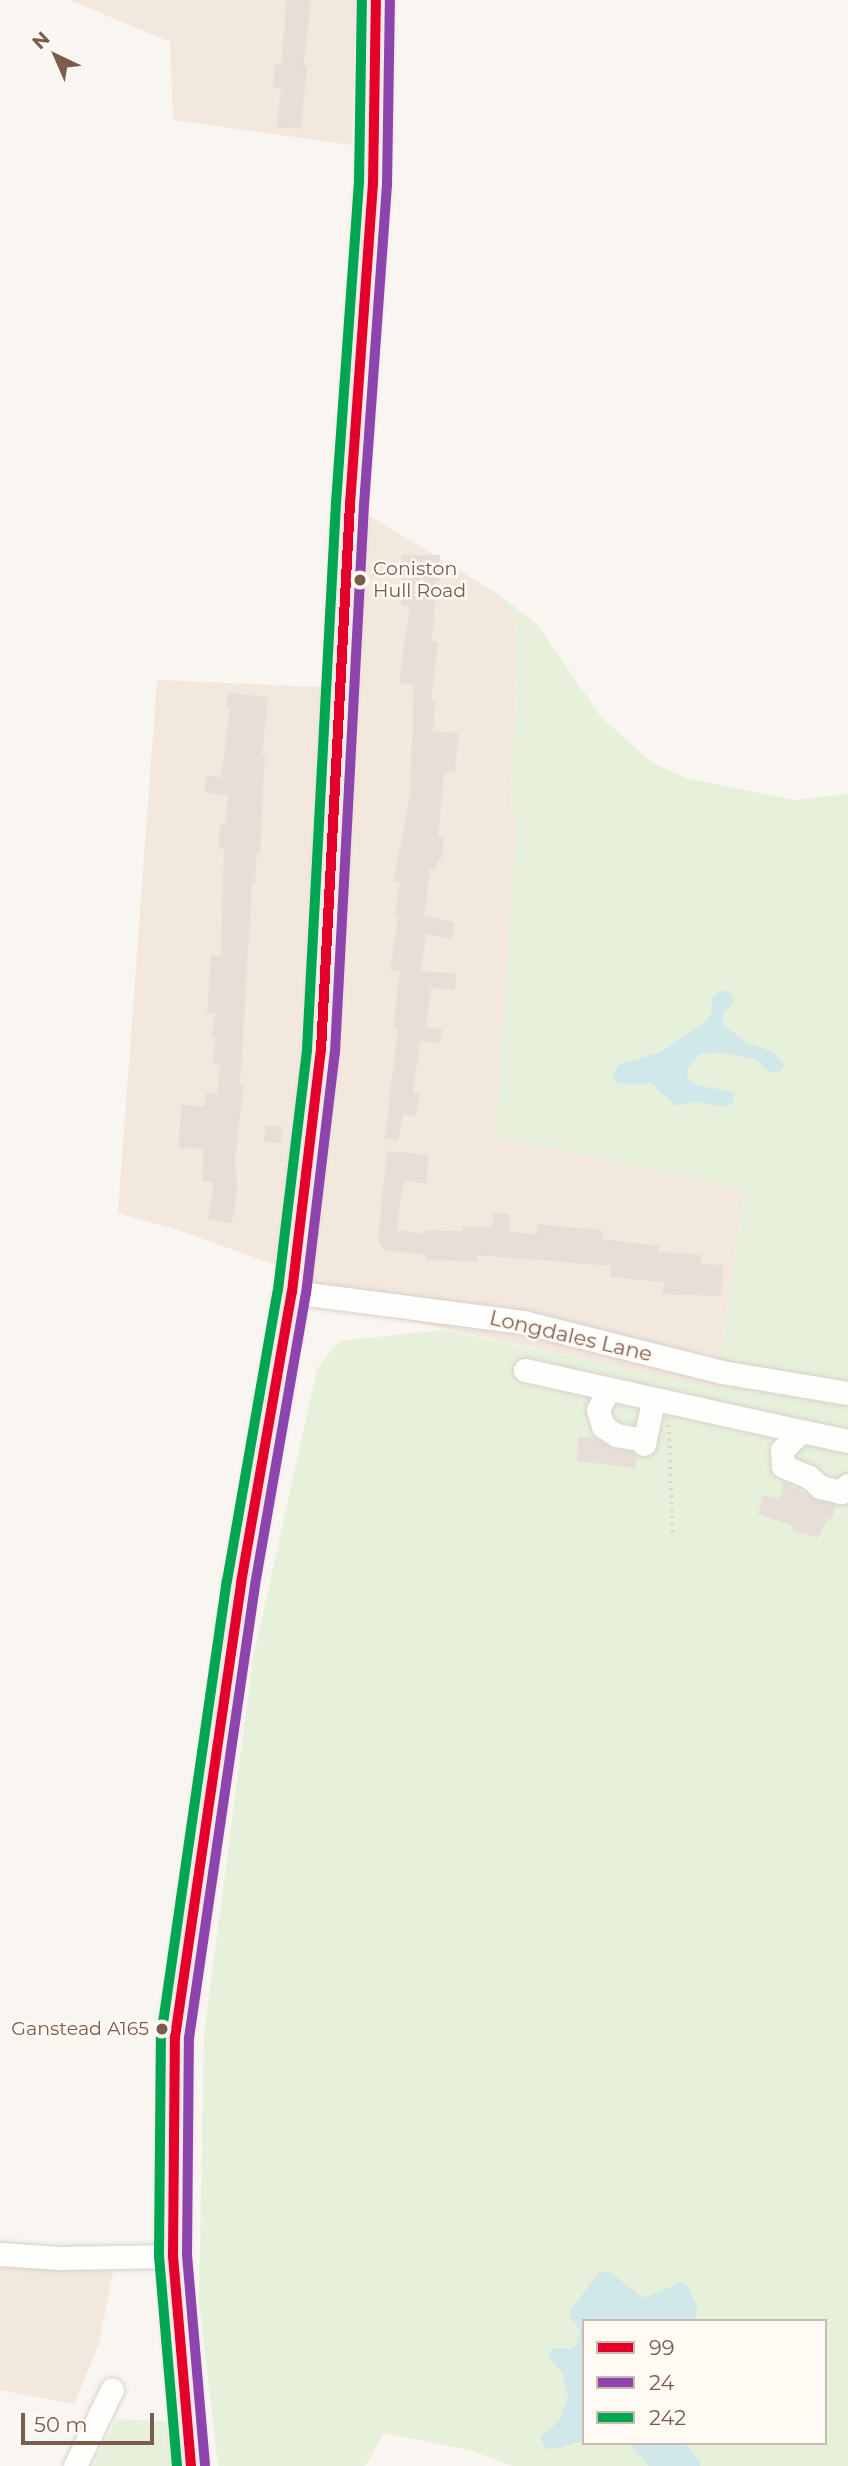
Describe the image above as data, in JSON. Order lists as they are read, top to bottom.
{
  "streets": {
    "street": ["Longdales Lane"]
  },
  "places": ["Coniston Hull Road", "Ganstead A165"],
  "lines": ["transit line 99", "transit line 24", "transit line 242"],
  "legend": ["99", "24", "242"],
  "scale_bar": "50 m",
  "north": "top left"
}
